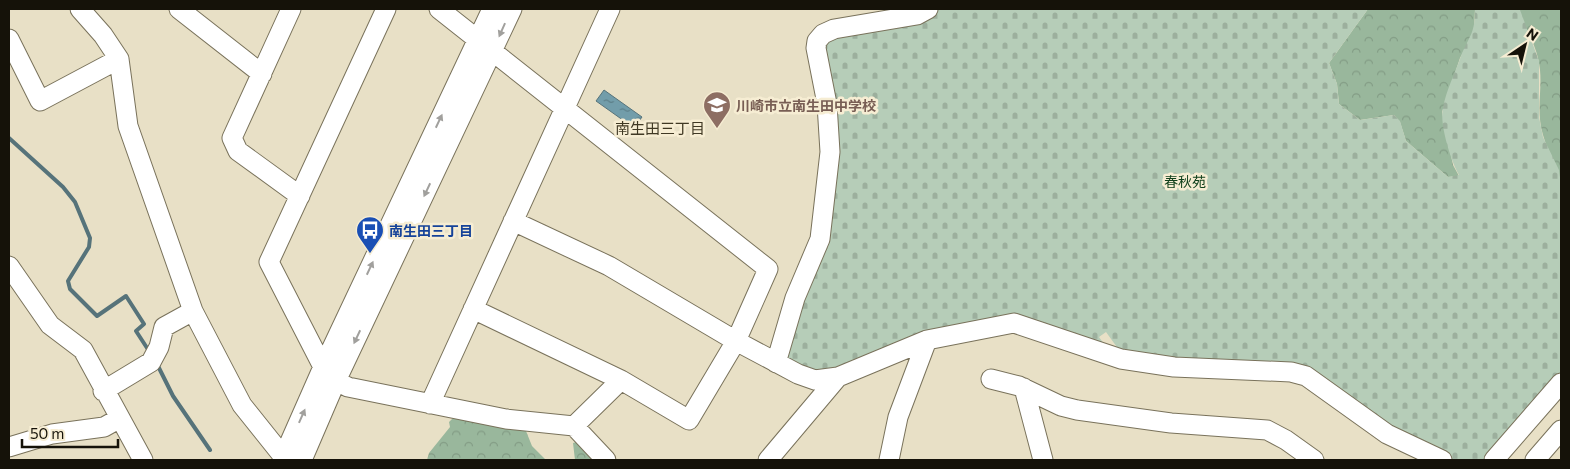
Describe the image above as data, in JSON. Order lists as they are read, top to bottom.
{
  "districts": ["南生田三丁目"],
  "parks": ["春秋苑"],
  "places": {
    "school or university": ["川崎市立南生田中学校"],
    "bus stop": ["南生田三丁目"]
  },
  "scale_bar": "50 m",
  "north": "top right"
}
